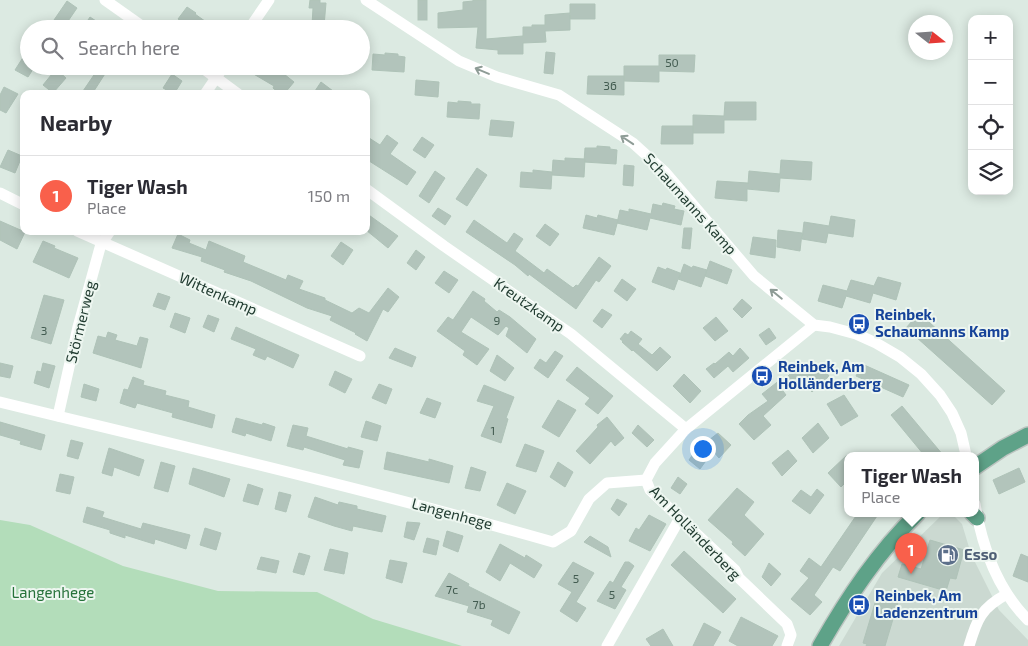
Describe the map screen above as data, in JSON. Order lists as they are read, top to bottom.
{
  "streets": {
    "street": [
      "Schaumanns Kamp",
      "Wittenkamp",
      "Kreutzkamp",
      "Störmerweg",
      "Langenhege",
      "Am Holländerberg"
    ]
  },
  "crossings": [
    ["Schaumanns Kamp", "Am Holländerberg"],
    ["Wittenkamp", "Störmerweg"],
    ["Kreutzkamp", "Am Holländerberg"],
    ["Störmerweg", "Langenhege"],
    ["Langenhege", "Am Holländerberg"]
  ],
  "one_way": ["Schaumanns Kamp"],
  "parks": ["Langenhege"],
  "places": {
    "bus stop": ["Reinbek, Schaumanns Kamp", "Reinbek, Am Holländerberg", "Reinbek, Am Ladenzentrum"],
    "fuel station": ["Esso"]
  },
  "house_numbers": [
    "50",
    "36",
    "9",
    "3",
    "1",
    "5",
    "7c",
    "5",
    "7b"
  ],
  "north": "right",
  "page": {
    "map_buttons": ["+", "−"],
    "search": "Search here",
    "heading": "Nearby",
    "list": [
      {
        "mark": "1",
        "name": "Tiger Wash",
        "note": "Place",
        "value": "150 m"
      }
    ],
    "popup": ["Tiger Wash", "Place"],
    "pins": "1"
  }
}
